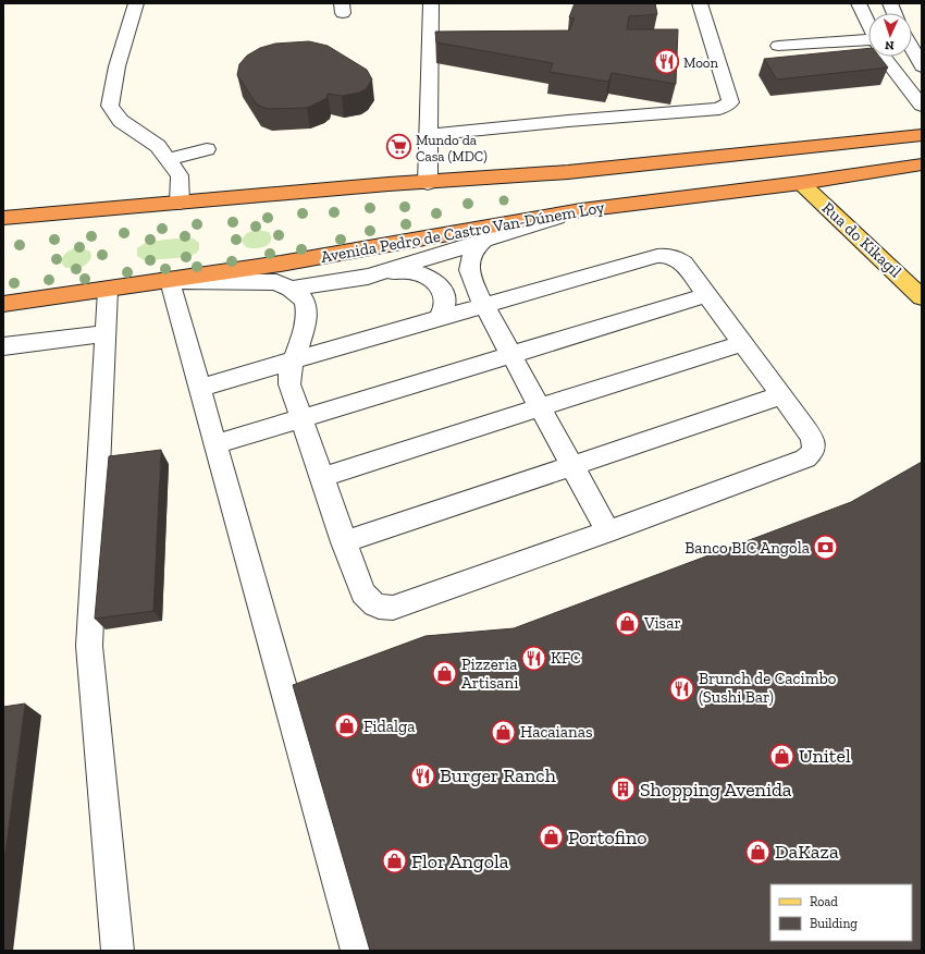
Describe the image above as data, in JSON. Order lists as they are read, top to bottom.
{
  "streets": {
    "highway": ["Avenida Pedro de Castro Van-Dúnem Loy"],
    "main road": ["Rua do Kikagil"]
  },
  "crossings": [
    ["Avenida Pedro de Castro Van-Dúnem Loy", "Rua do Kikagil"]
  ],
  "places": {
    "restaurant": [
      "Moon",
      "KFC",
      "Brunch de Cacimbo (Sushi Bar)",
      "Burger Ranch"
    ],
    "supermarket": ["Mundo da Casa (MDC)"],
    "bank": ["Banco BIC Angola"],
    "shop": [
      "Visar",
      "Pizzeria Artisani",
      "Fidalga",
      "Hacaianas",
      "Unitel",
      "Portofino",
      "DaKaza",
      "Flor Angola"
    ],
    "building": ["Shopping Avenida"]
  },
  "legend": ["Road", "Building"],
  "north": "bottom"
}
